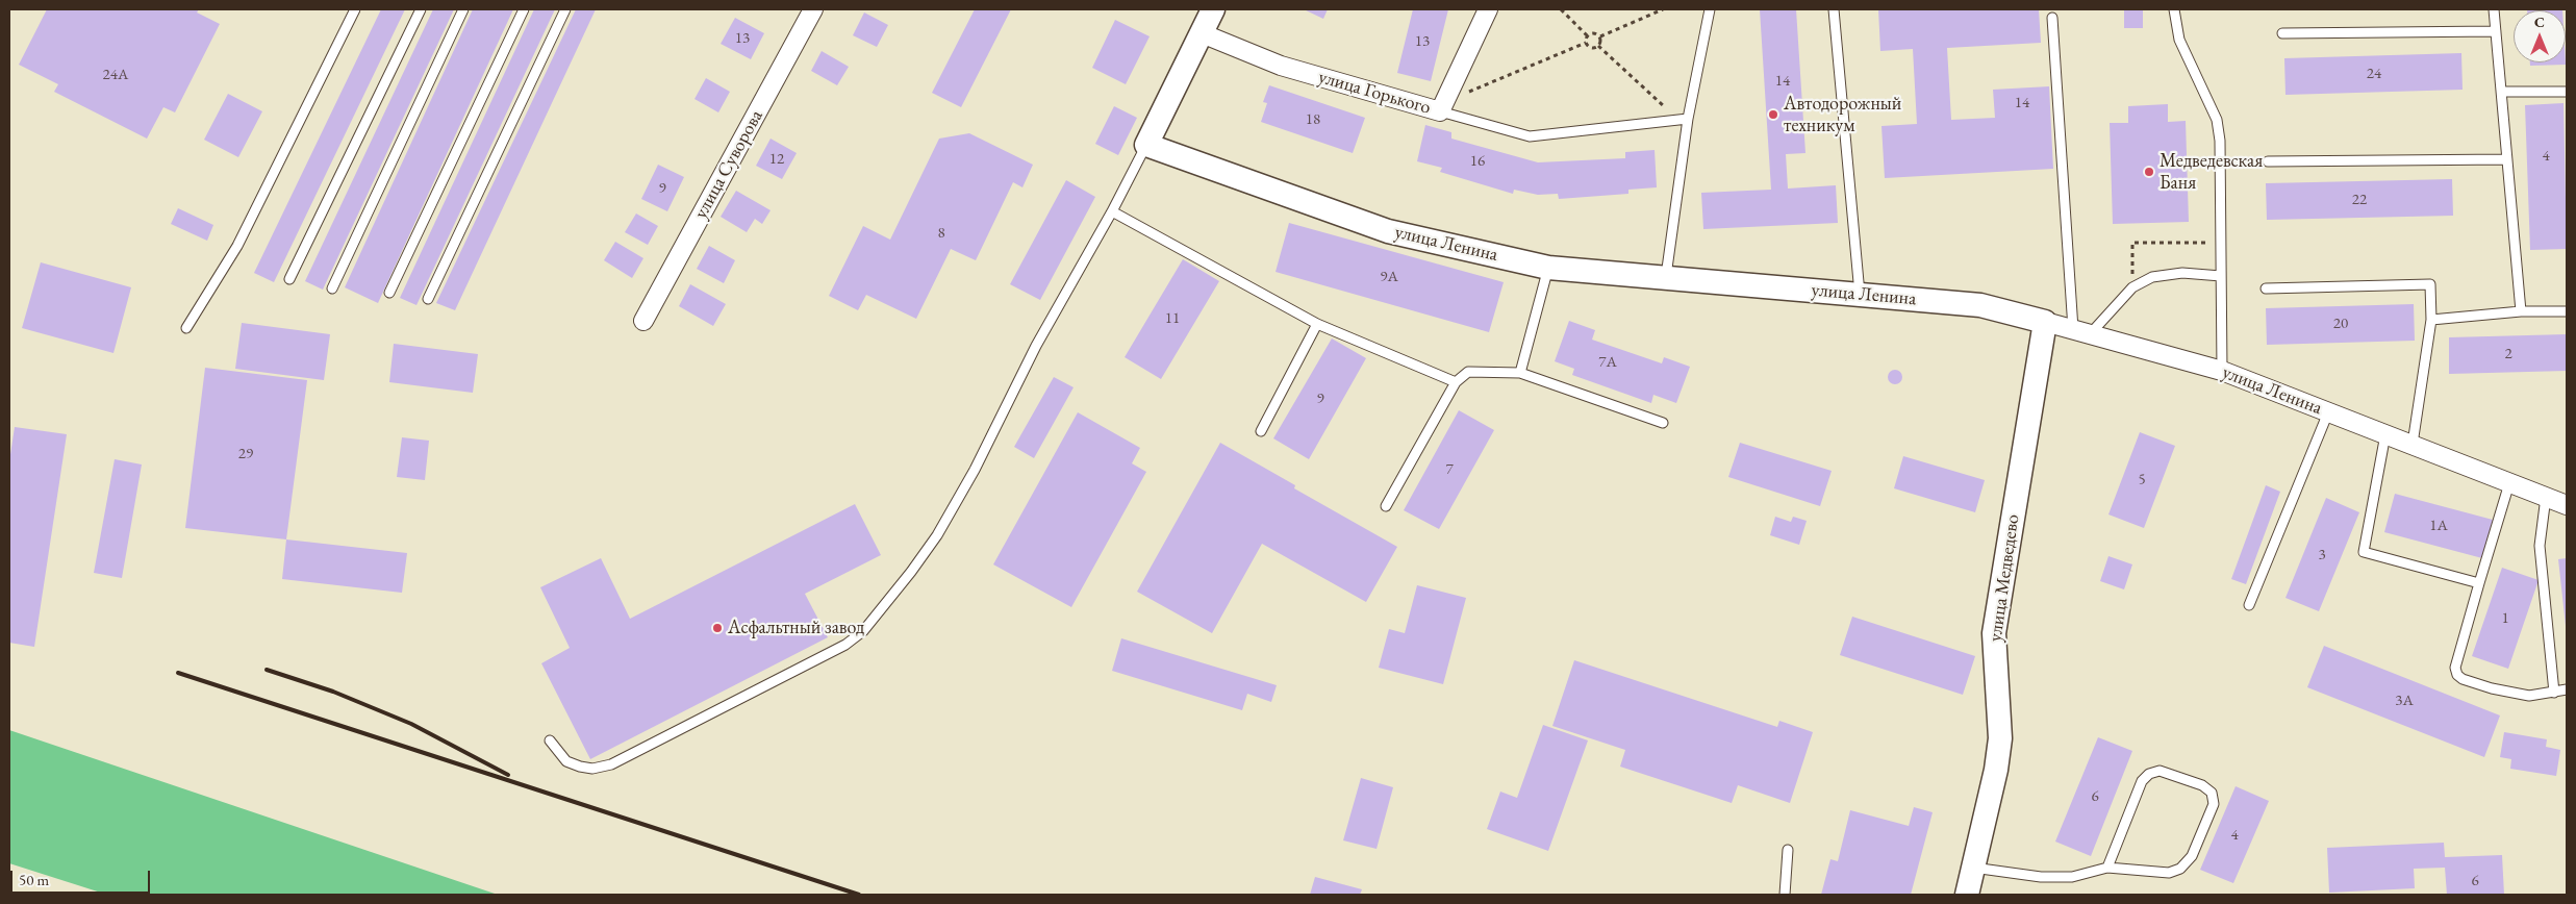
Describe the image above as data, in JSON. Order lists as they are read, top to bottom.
{
  "streets": {
    "street": [
      "улица Горького",
      "улица Суворова",
      "улица Ленина",
      "улица Медведево"
    ]
  },
  "crossings": [
    ["улица Ленина", "улица Медведево"]
  ],
  "places": ["Автодорожный техникум", "Медведевская Баня", "Асфальтный завод"],
  "house_numbers": [
    "13",
    "13",
    "24",
    "24А",
    "14",
    "14",
    "18",
    "4",
    "12",
    "16",
    "9",
    "22",
    "8",
    "9А",
    "11",
    "20",
    "2",
    "7А",
    "9",
    "29",
    "7",
    "5",
    "1А",
    "3",
    "1",
    "3А",
    "6",
    "4",
    "6"
  ],
  "scale_bar": "50 m",
  "north": "top"
}
